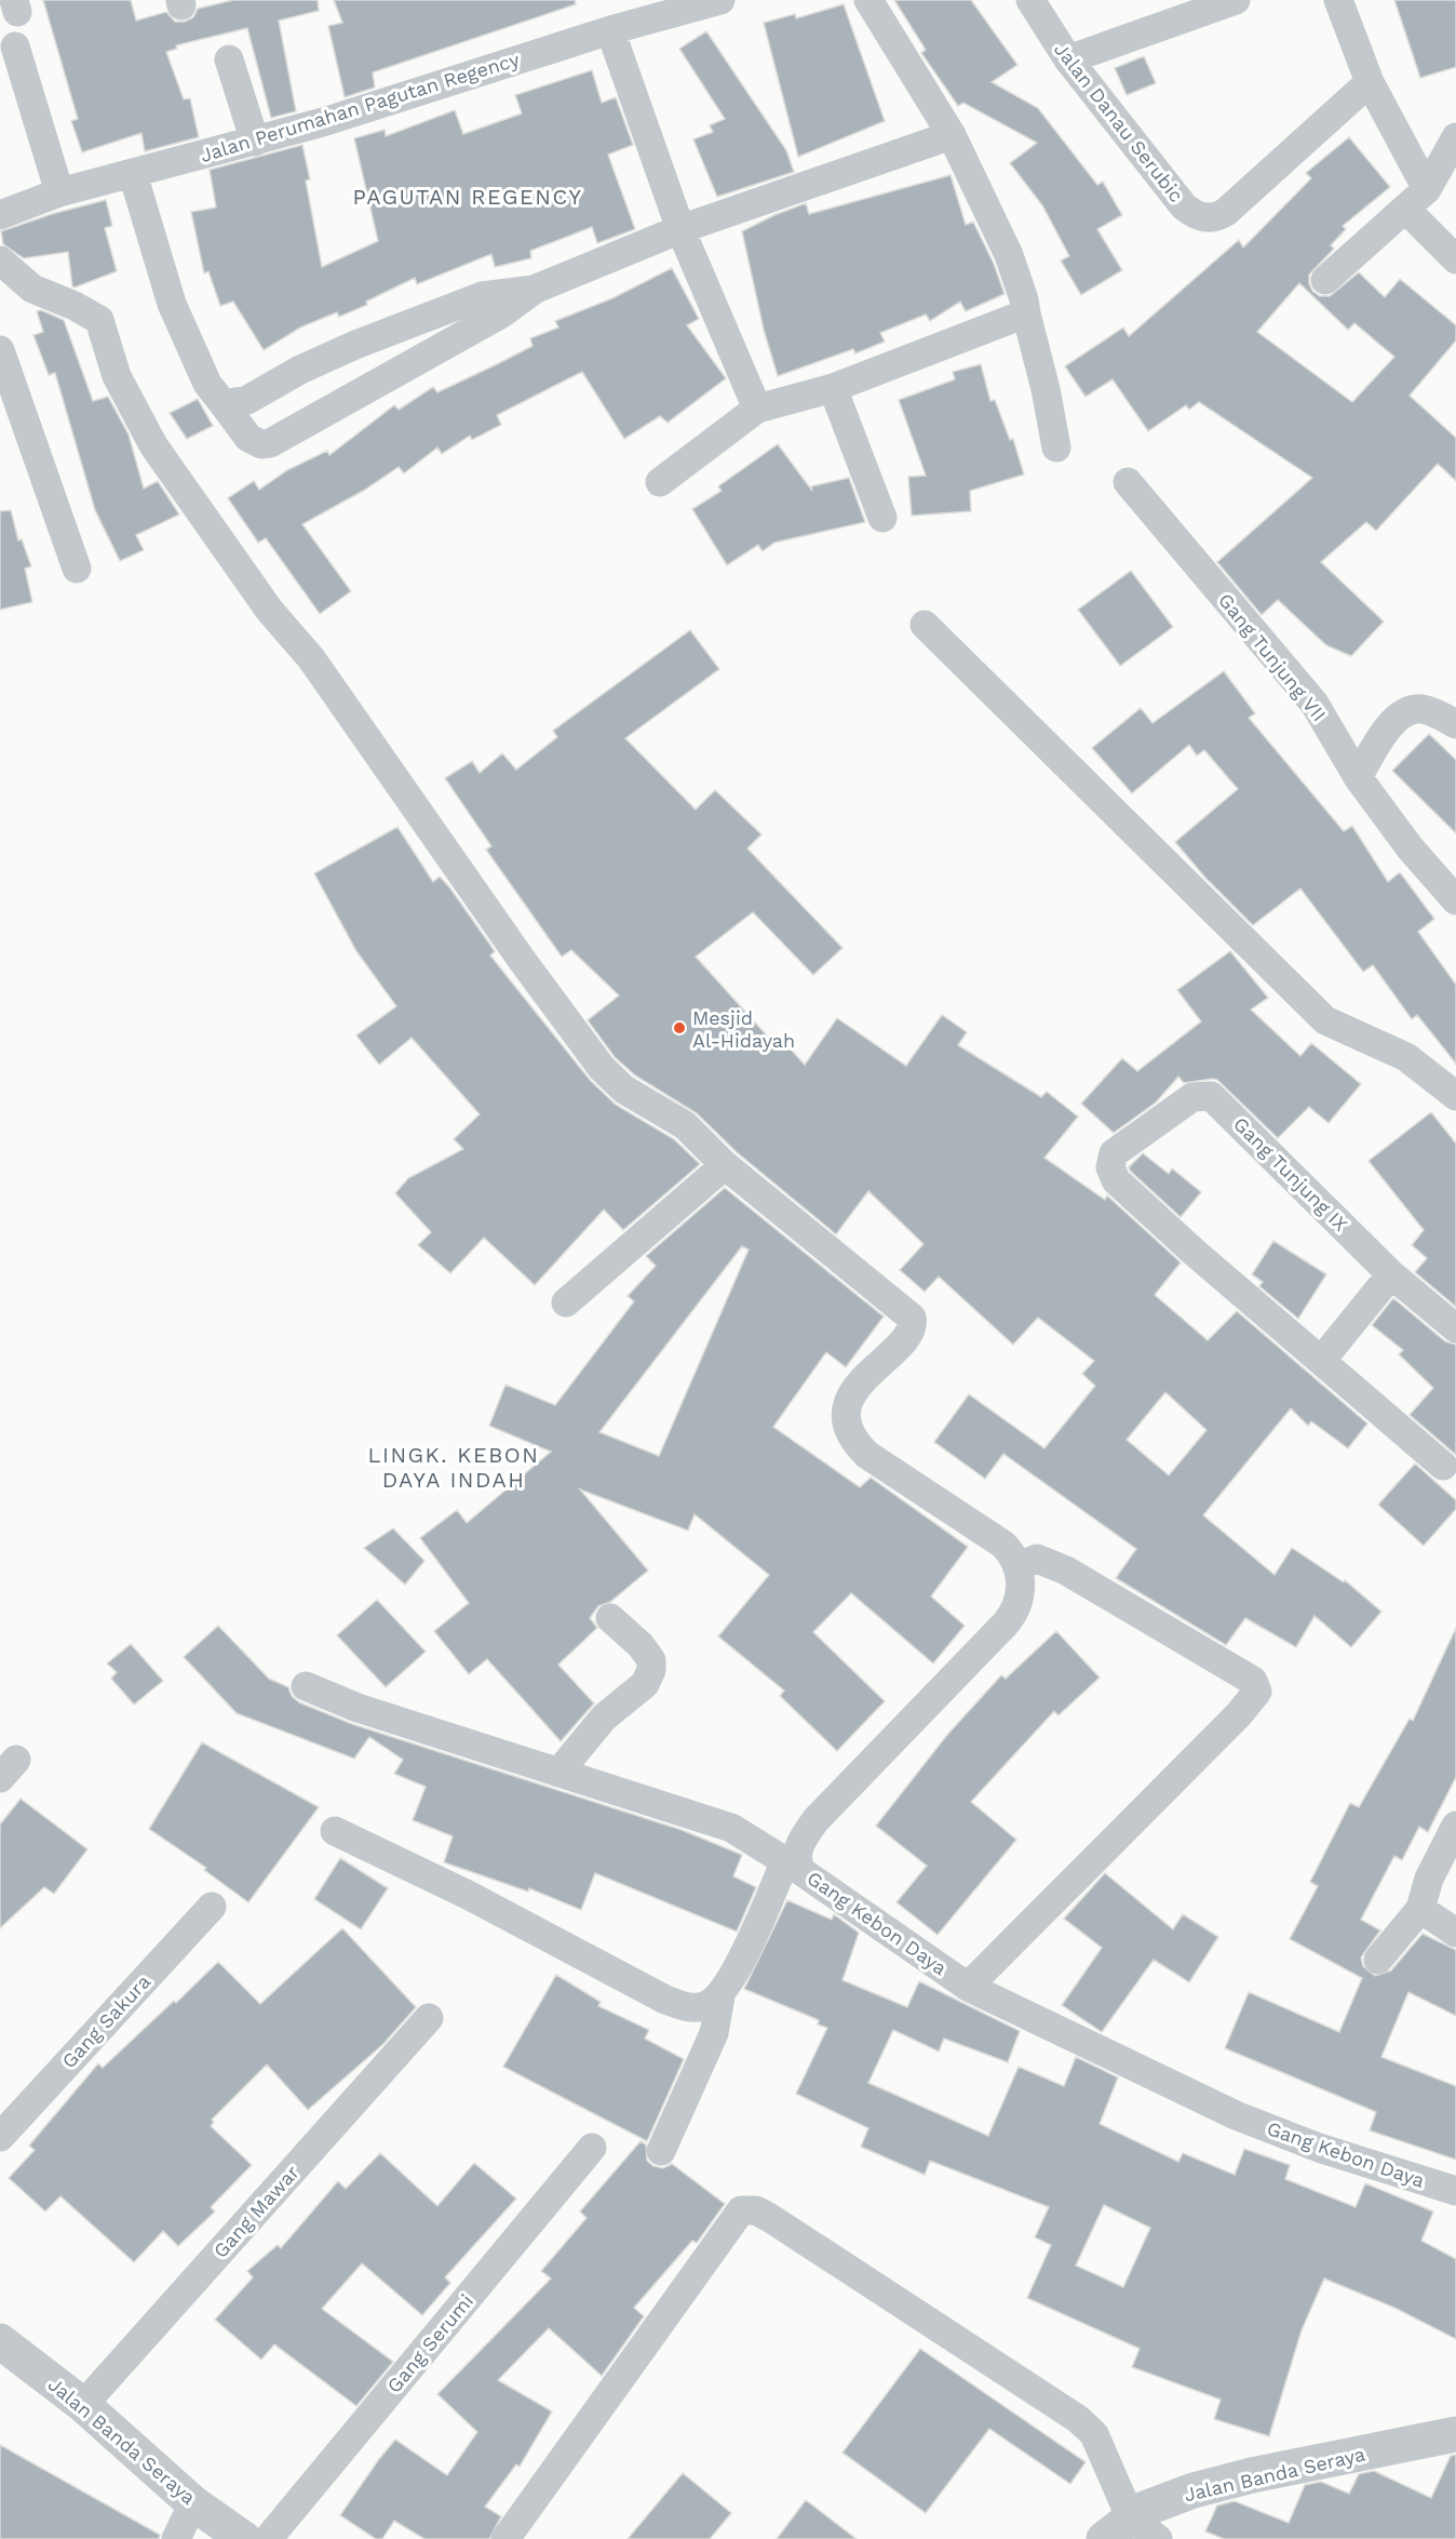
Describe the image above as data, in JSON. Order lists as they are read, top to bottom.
{
  "streets": {
    "street": [
      "Jalan Perumahan Pagutan Regency",
      "Jalan Danau Serubic",
      "Gang Tunjung VII",
      "Gang Tunjung IX",
      "Gang Kebon Daya",
      "Gang Sakura",
      "Gang Mawar",
      "Gang Serumi",
      "Jalan Banda Seraya"
    ]
  },
  "crossings": [
    ["Gang Mawar", "Jalan Banda Seraya"]
  ],
  "districts": ["PAGUTAN REGENCY", "LINGK. KEBON DAYA INDAH"],
  "places": ["Mesjid Al-Hidayah"]
}
